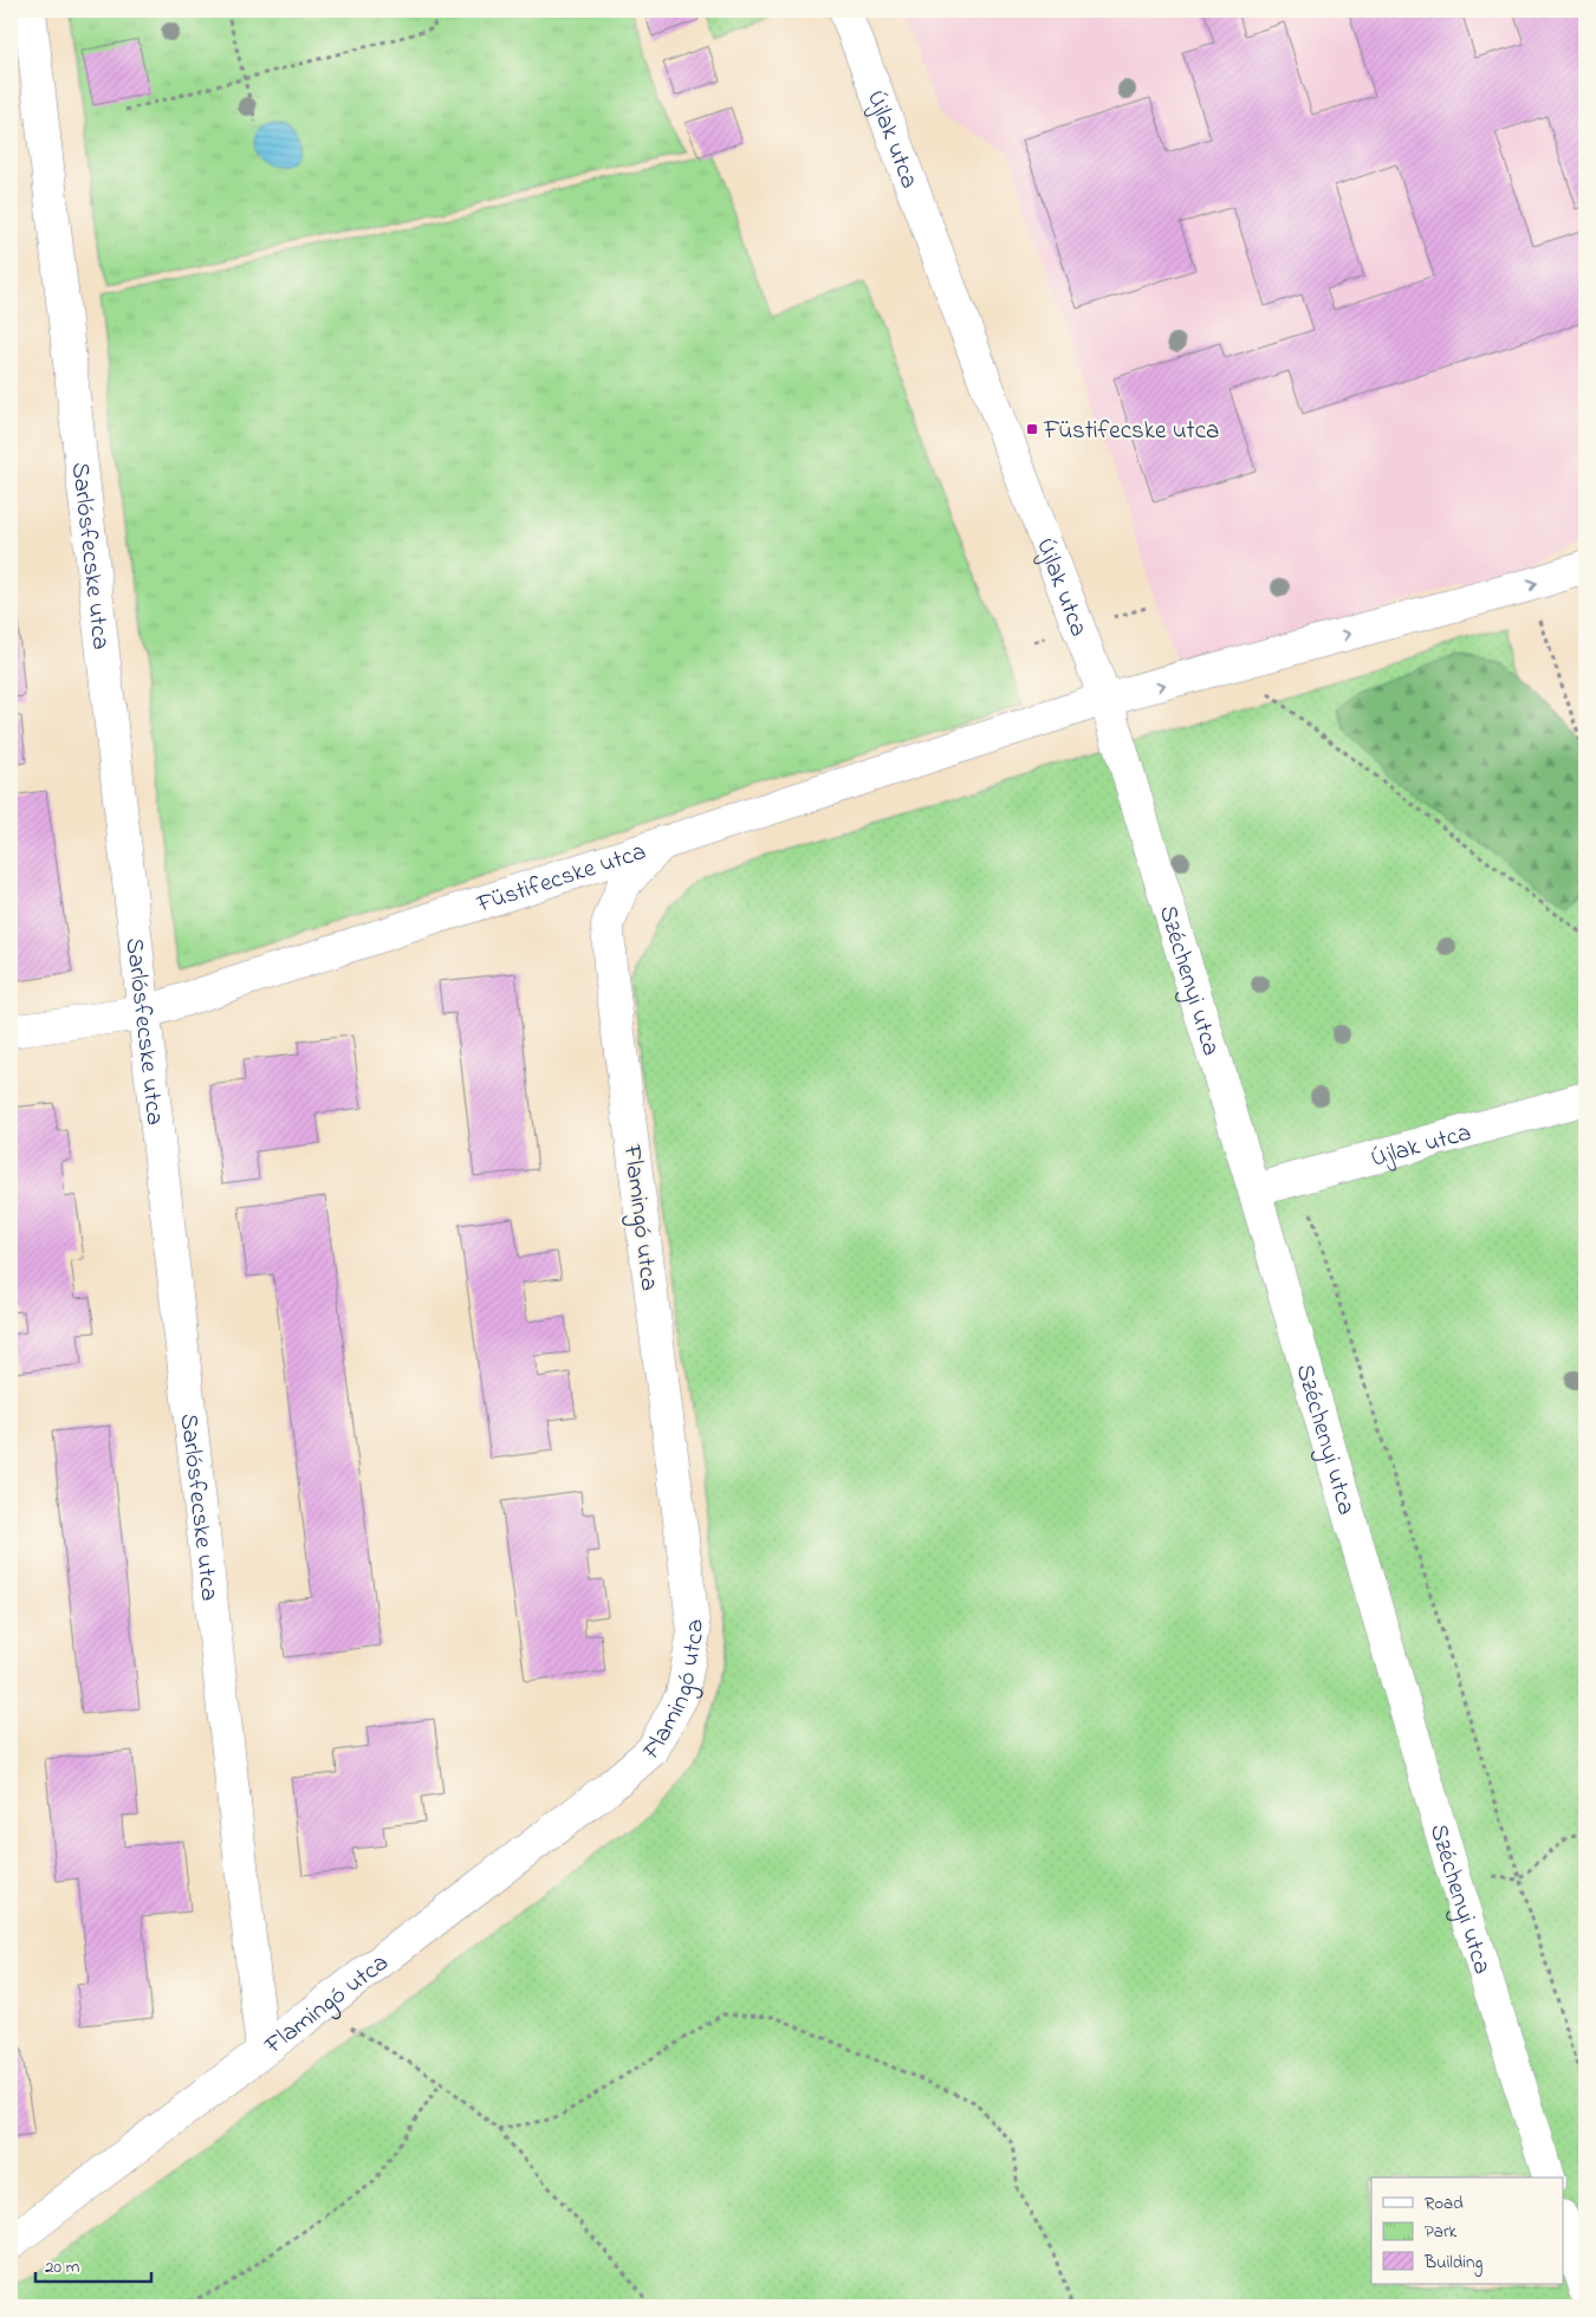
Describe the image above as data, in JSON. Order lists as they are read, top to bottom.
{
  "streets": {
    "street": [
      "Újlak utca",
      "Sarlósfecske utca",
      "Füstifecske utca",
      "Széchenyi utca",
      "Flamingó utca"
    ]
  },
  "crossings": [
    ["Újlak utca", "Füstifecske utca"],
    ["Újlak utca", "Széchenyi utca"],
    ["Sarlósfecske utca", "Füstifecske utca"],
    ["Sarlósfecske utca", "Flamingó utca"],
    ["Füstifecske utca", "Széchenyi utca"],
    ["Füstifecske utca", "Flamingó utca"]
  ],
  "places": {
    "transit": ["Füstifecske utca"]
  },
  "legend": ["Road", "Park", "Building"],
  "scale_bar": "20 m"
}
